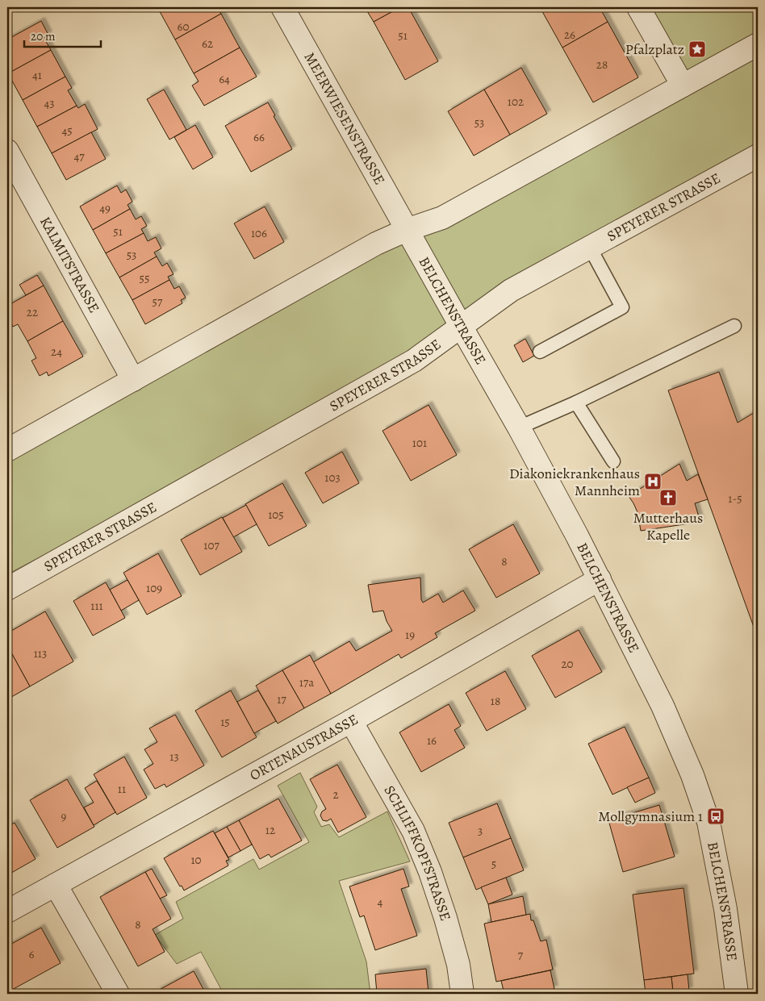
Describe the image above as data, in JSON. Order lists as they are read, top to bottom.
{
  "streets": {
    "street": [
      "MEERWIESENSTRASSE",
      "SPEYERER STRASSE",
      "KALMITSTRASSE",
      "BELCHENSTRASSE",
      "ORTENAUSTRASSE",
      "SCHLIFFKOPFSTRASSE"
    ]
  },
  "crossings": [
    ["MEERWIESENSTRASSE", "BELCHENSTRASSE"],
    ["SPEYERER STRASSE", "BELCHENSTRASSE"],
    ["BELCHENSTRASSE", "ORTENAUSTRASSE"],
    ["ORTENAUSTRASSE", "SCHLIFFKOPFSTRASSE"]
  ],
  "places": {
    "place": ["Pfalzplatz"],
    "hospital": ["Diakoniekrankenhaus Mannheim"],
    "church": ["Mutterhaus Kapelle"],
    "bus stop": ["Mollgymnasium 1"]
  },
  "house_numbers": [
    "60",
    "26",
    "51",
    "62",
    "28",
    "41",
    "64",
    "102",
    "43",
    "53",
    "45",
    "66",
    "47",
    "49",
    "51",
    "106",
    "53",
    "55",
    "57",
    "22",
    "24",
    "101",
    "103",
    "1-5",
    "105",
    "107",
    "8",
    "109",
    "111",
    "19",
    "113",
    "20",
    "17a",
    "17",
    "18",
    "15",
    "16",
    "13",
    "11",
    "2",
    "9",
    "12",
    "3",
    "10",
    "5",
    "4",
    "8",
    "6",
    "7"
  ],
  "scale_bar": "20 m"
}
